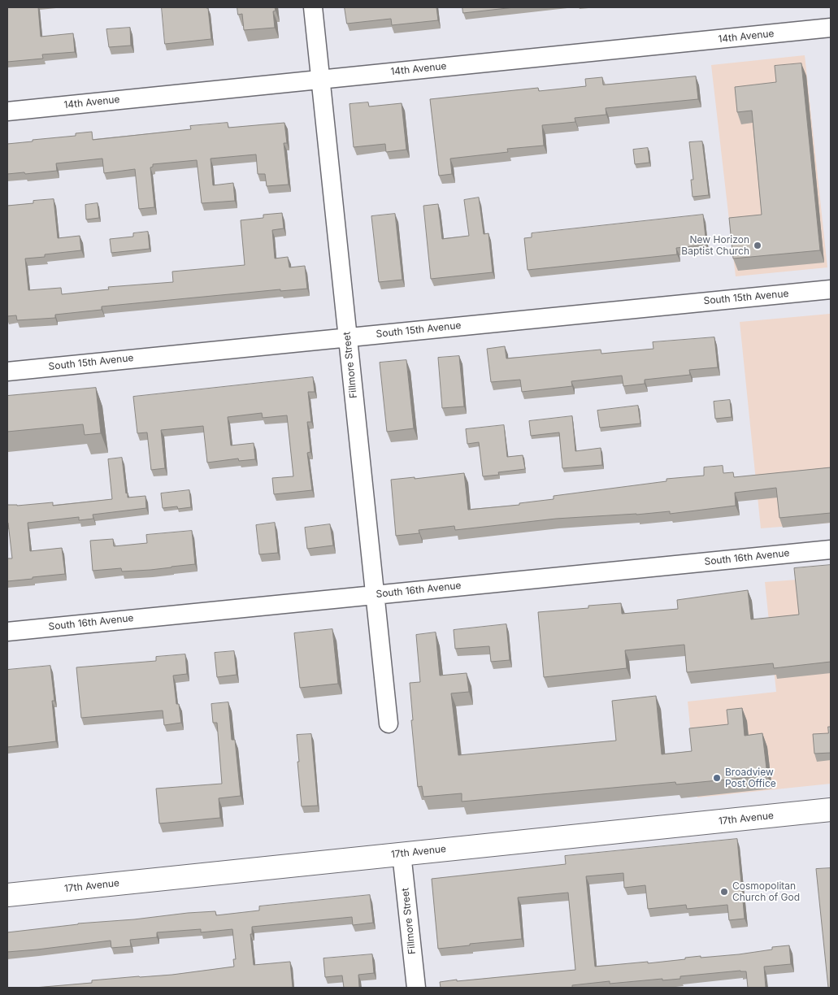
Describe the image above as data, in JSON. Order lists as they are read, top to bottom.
{
  "streets": {
    "street": [
      "14th Avenue",
      "South 15th Avenue",
      "Fillmore Street",
      "South 16th Avenue",
      "17th Avenue"
    ]
  },
  "crossings": [
    ["14th Avenue", "Fillmore Street"],
    ["South 15th Avenue", "Fillmore Street"],
    ["Fillmore Street", "South 16th Avenue"],
    ["Fillmore Street", "17th Avenue"]
  ],
  "places": ["New Horizon Baptist Church", "Broadview Post Office", "Cosmopolitan Church of God"]
}
